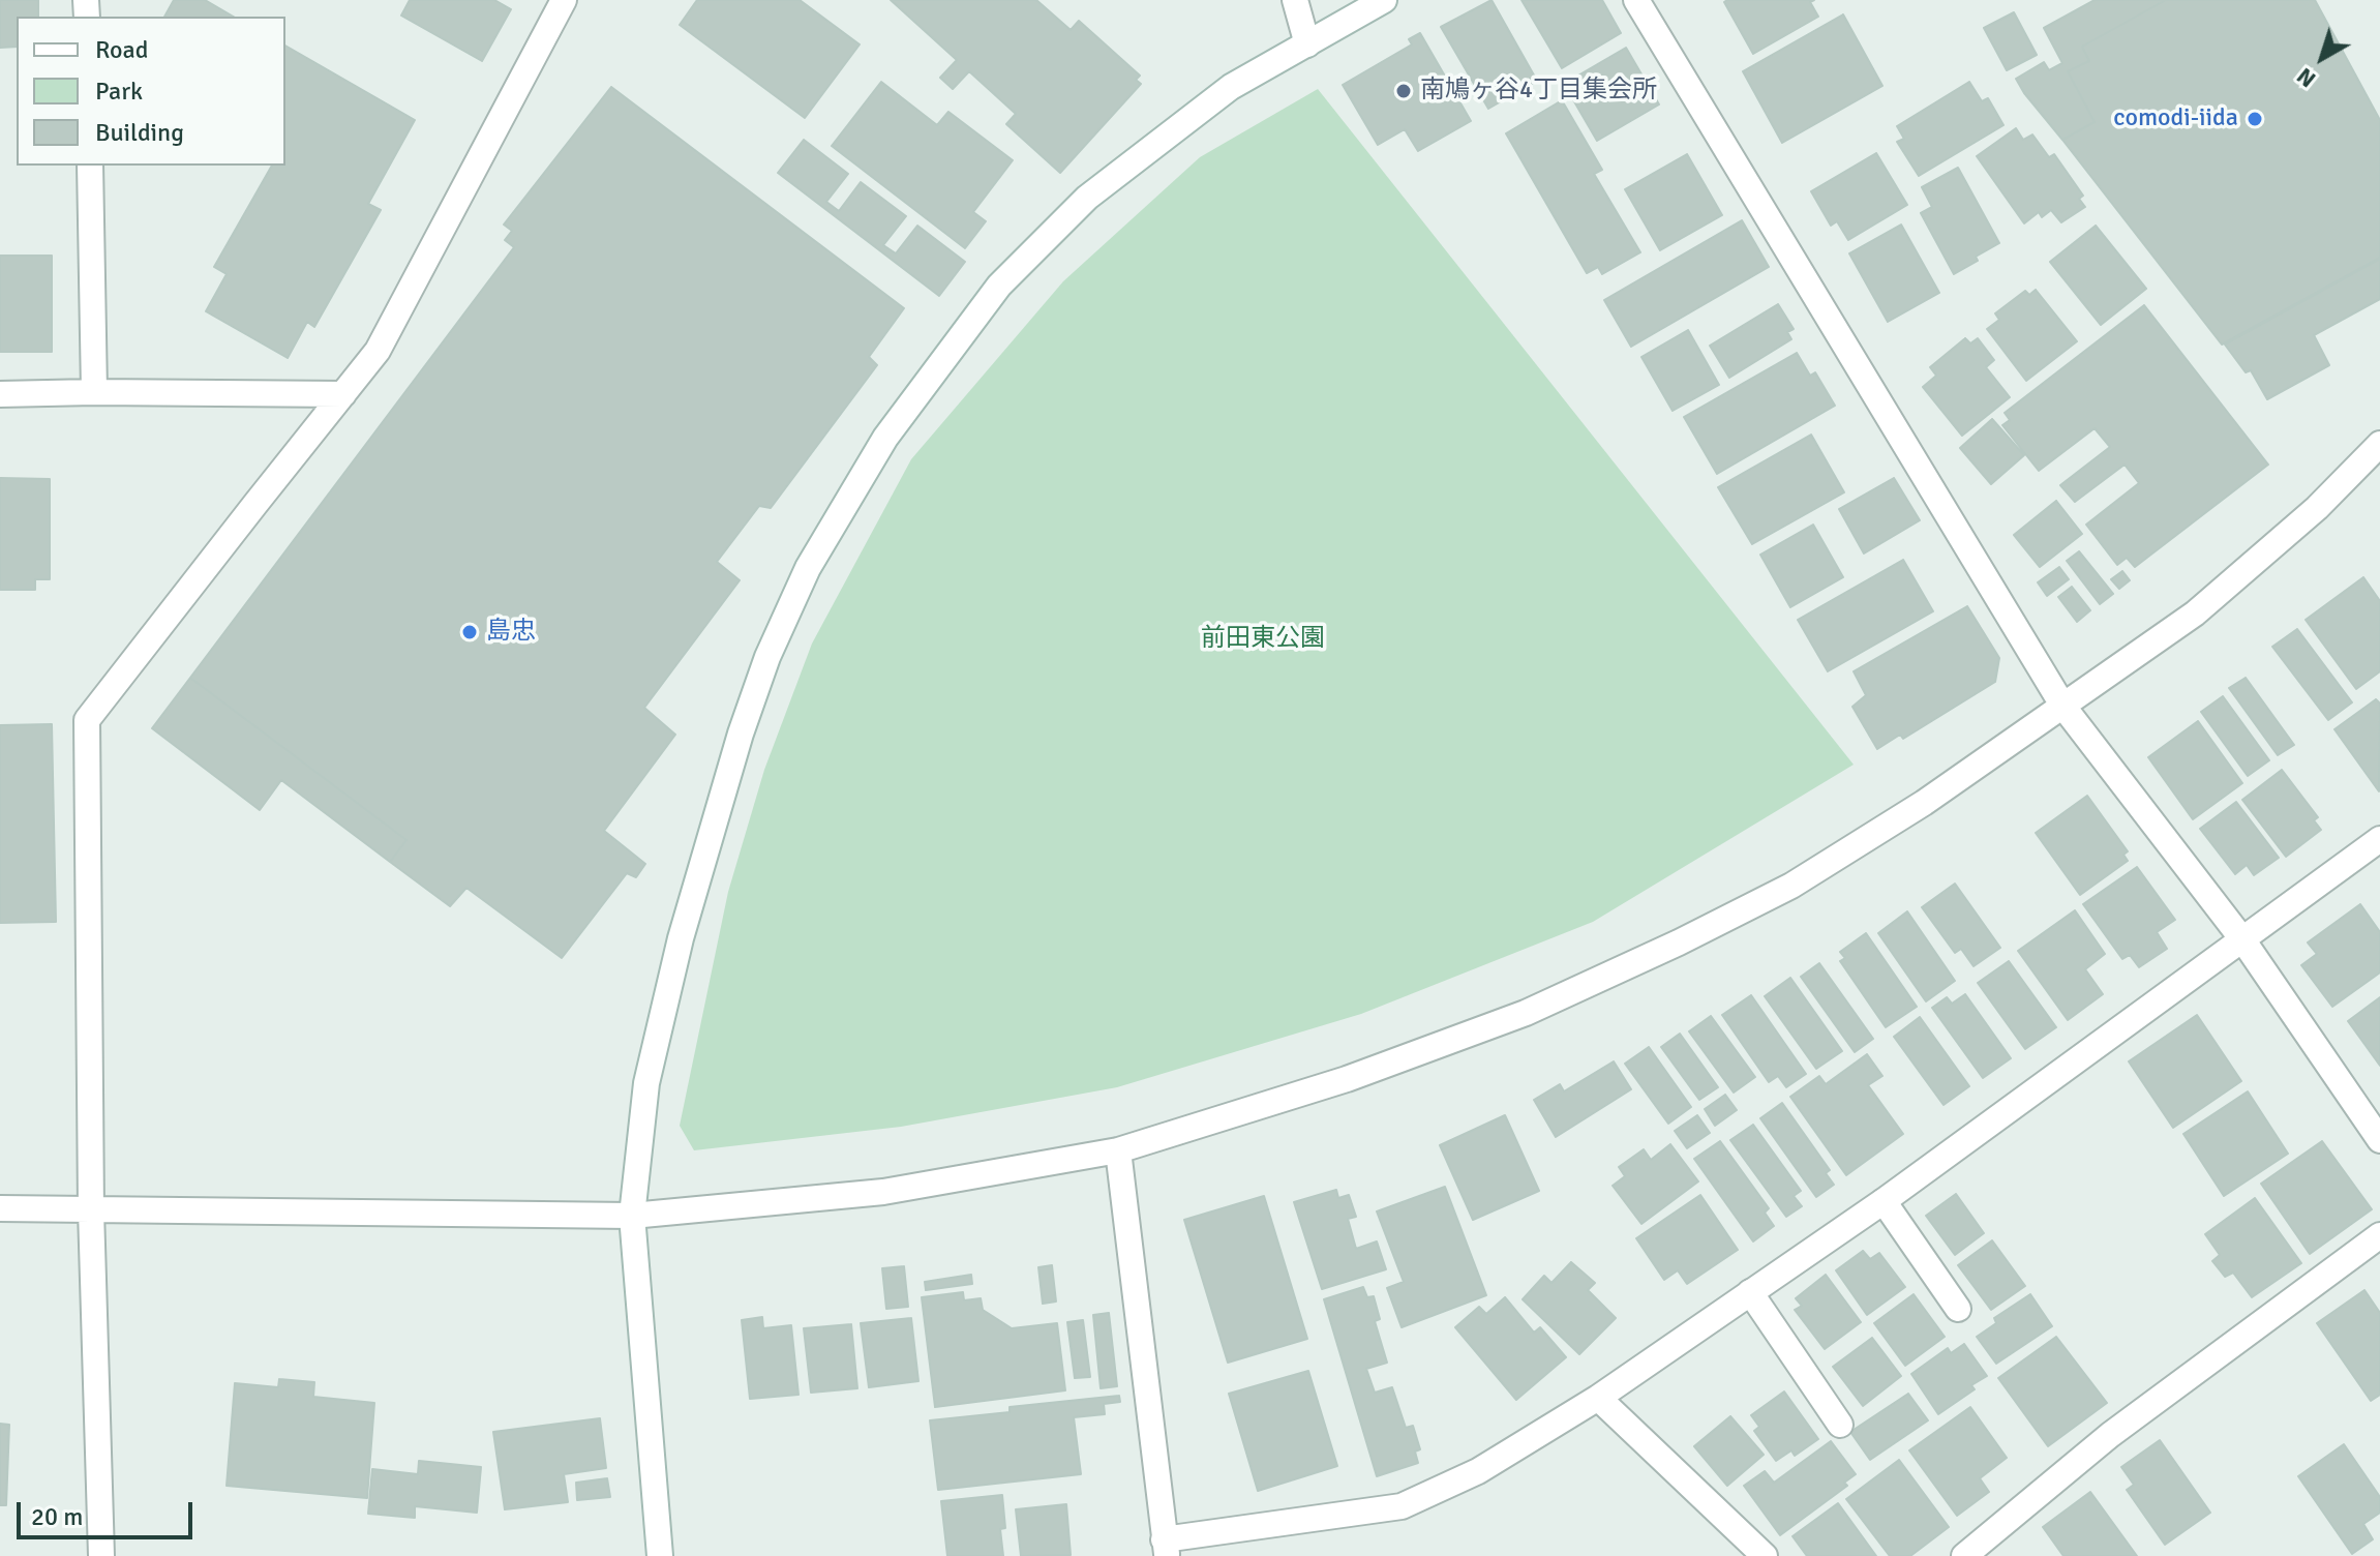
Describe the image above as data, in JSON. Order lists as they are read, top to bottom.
{
  "parks": ["前田東公園"],
  "places": ["南鳩ヶ谷4丁目集会所", "comodi-iida", "島忠"],
  "legend": ["Road", "Park", "Building"],
  "scale_bar": "20 m",
  "north": "bottom left"
}
